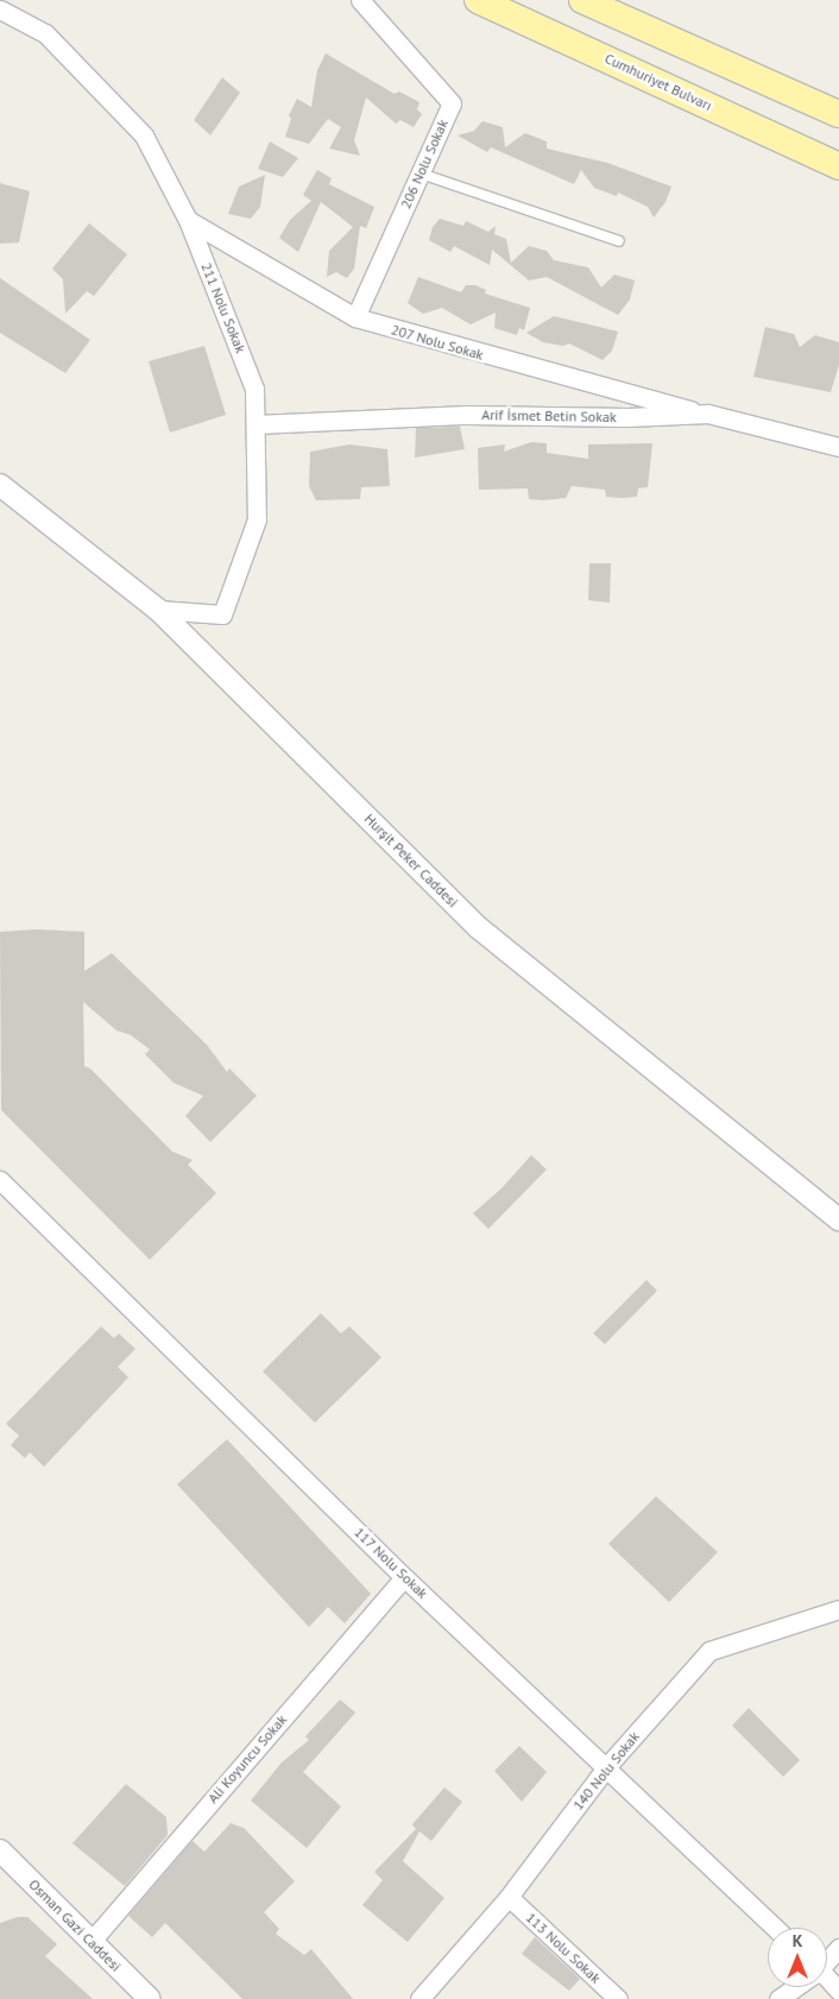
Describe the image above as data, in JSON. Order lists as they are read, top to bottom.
{
  "streets": {
    "main road": ["Cumhuriyet Bulvarı"],
    "street": [
      "206 Nolu Sokak",
      "211 Nolu Sokak",
      "207 Nolu Sokak",
      "Arif İsmet Betin Sokak",
      "Hurşit Peker Caddesi",
      "117 Nolu Sokak",
      "Ali Koyuncu Sokak",
      "140 Nolu Sokak",
      "Osman Gazi Caddesi",
      "113 Nolu Sokak"
    ]
  },
  "crossings": [
    ["206 Nolu Sokak", "207 Nolu Sokak"],
    ["211 Nolu Sokak", "207 Nolu Sokak"],
    ["211 Nolu Sokak", "Arif İsmet Betin Sokak"],
    ["211 Nolu Sokak", "Hurşit Peker Caddesi"],
    ["207 Nolu Sokak", "Arif İsmet Betin Sokak"],
    ["117 Nolu Sokak", "Ali Koyuncu Sokak"],
    ["117 Nolu Sokak", "140 Nolu Sokak"],
    ["Ali Koyuncu Sokak", "Osman Gazi Caddesi"],
    ["140 Nolu Sokak", "113 Nolu Sokak"]
  ],
  "north": "top"
}
